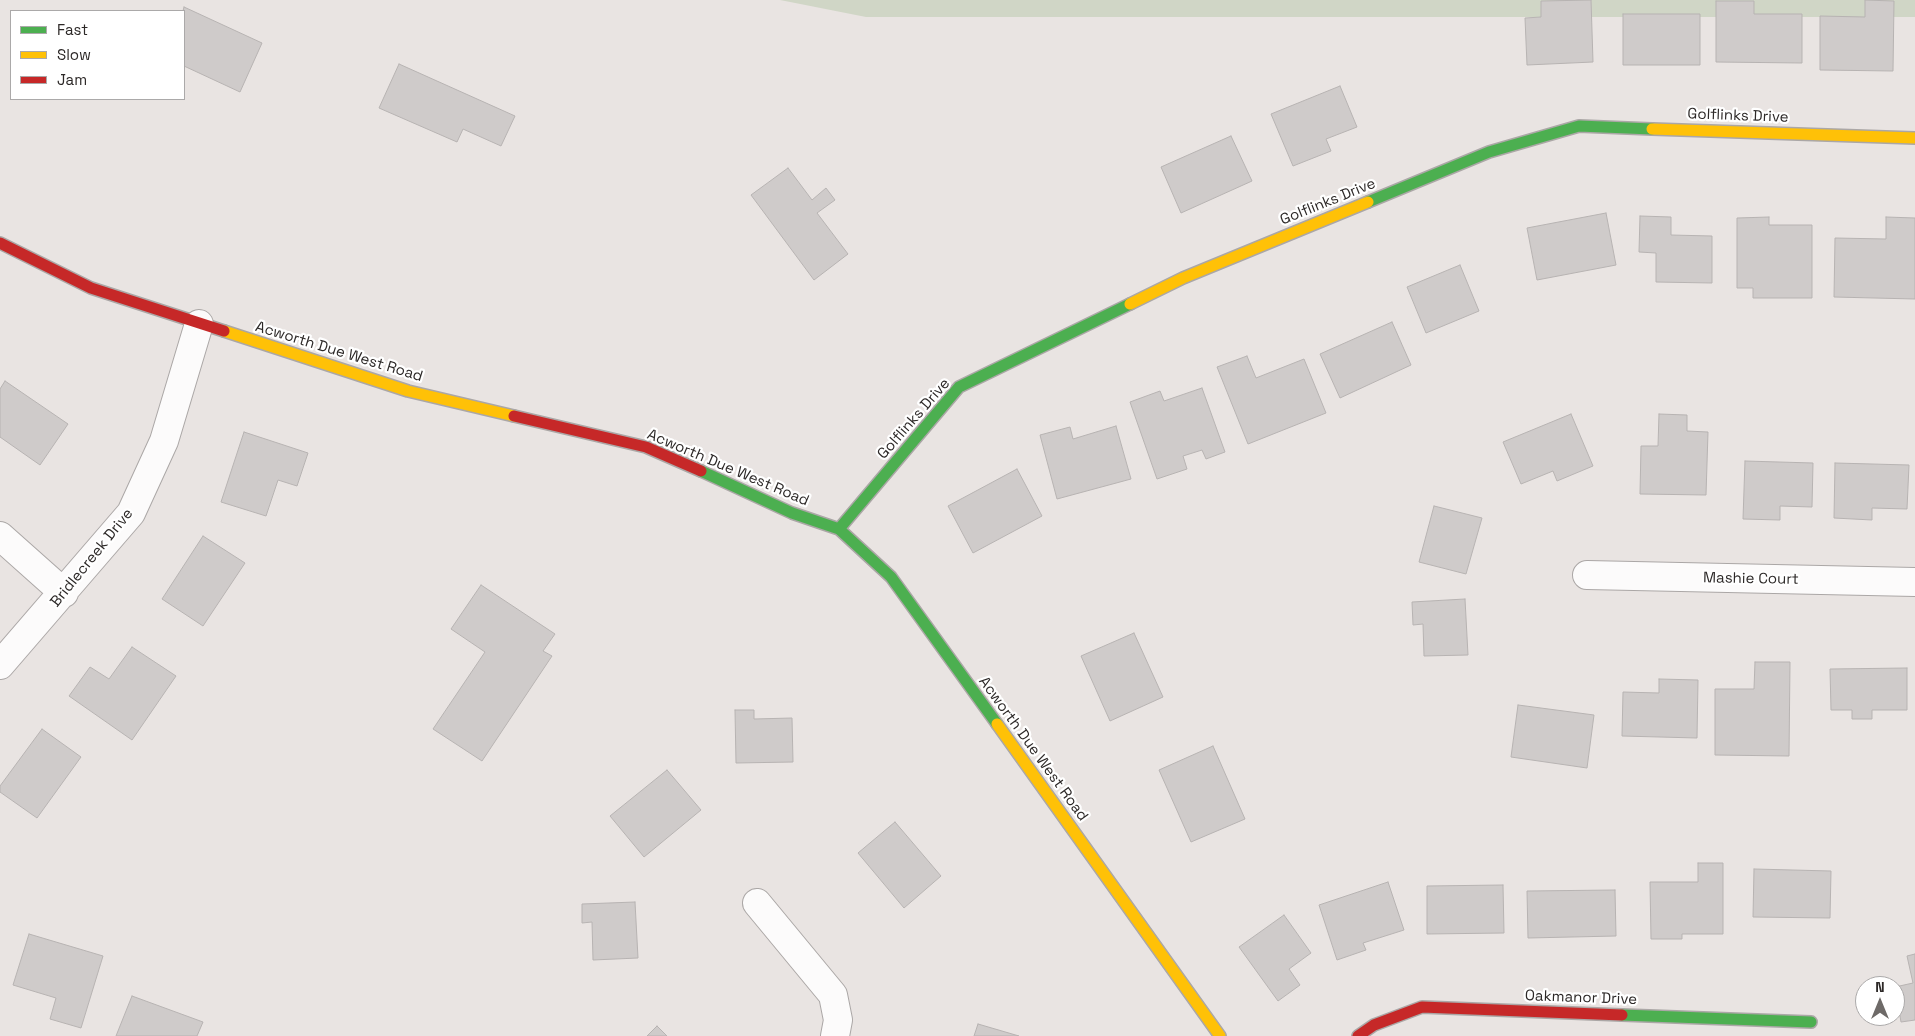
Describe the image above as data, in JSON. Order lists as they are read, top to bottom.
{
  "streets": {
    "street": [
      "Golflinks Drive",
      "Acworth Due West Road",
      "Bridlecreek Drive",
      "Mashie Court",
      "Oakmanor Drive"
    ]
  },
  "crossings": [
    ["Golflinks Drive", "Acworth Due West Road"],
    ["Acworth Due West Road", "Bridlecreek Drive"]
  ],
  "legend": ["Fast", "Slow", "Jam"],
  "north": "top"
}
